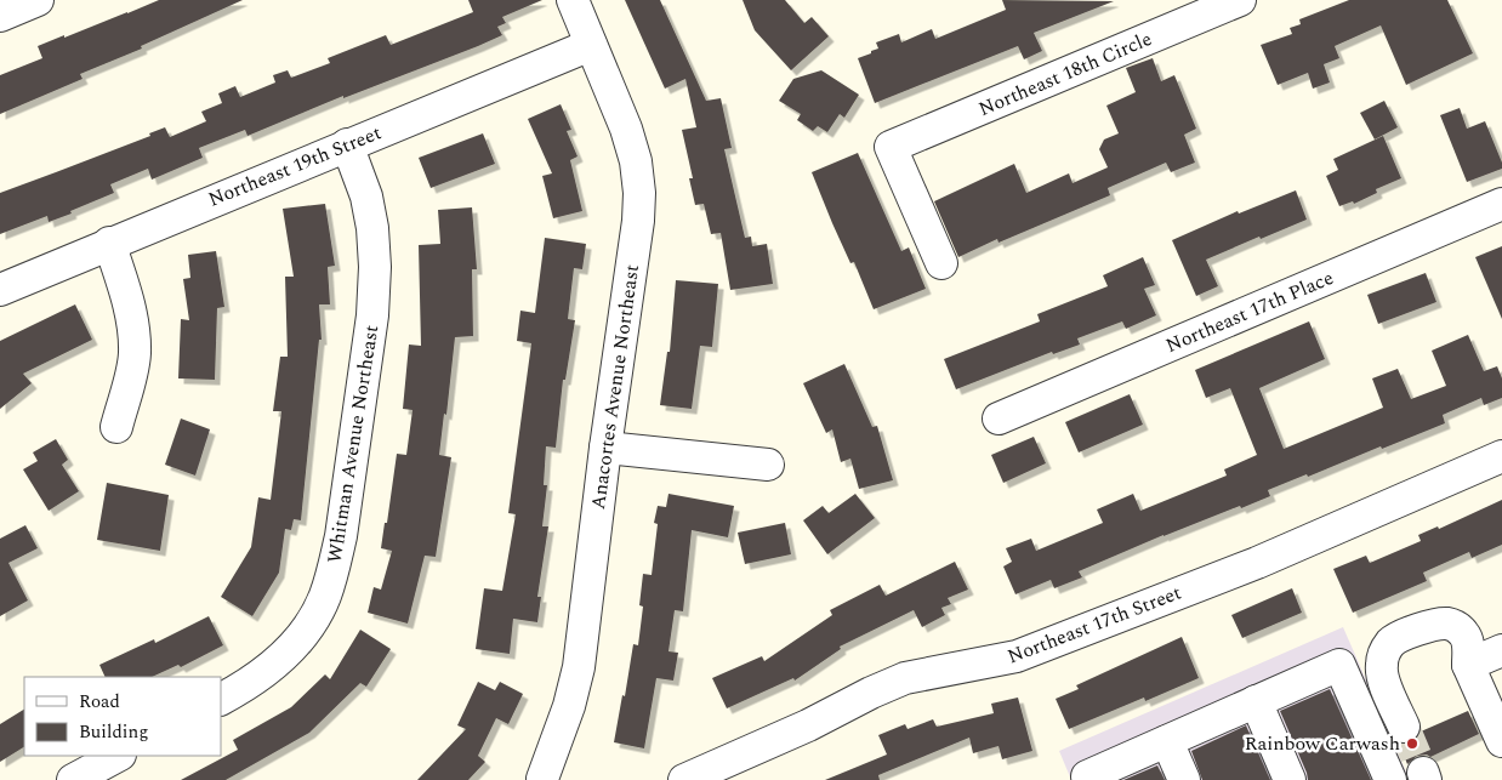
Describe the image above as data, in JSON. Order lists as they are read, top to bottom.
{
  "streets": {
    "street": [
      "Northeast 18th Circle",
      "Northeast 19th Street",
      "Northeast 17th Place",
      "Anacortes Avenue Northeast",
      "Whitman Avenue Northeast",
      "Northeast 17th Street"
    ]
  },
  "crossings": [
    ["Northeast 19th Street", "Anacortes Avenue Northeast"],
    ["Northeast 19th Street", "Whitman Avenue Northeast"]
  ],
  "places": ["Rainbow Carwash"],
  "legend": ["Road", "Building"]
}
